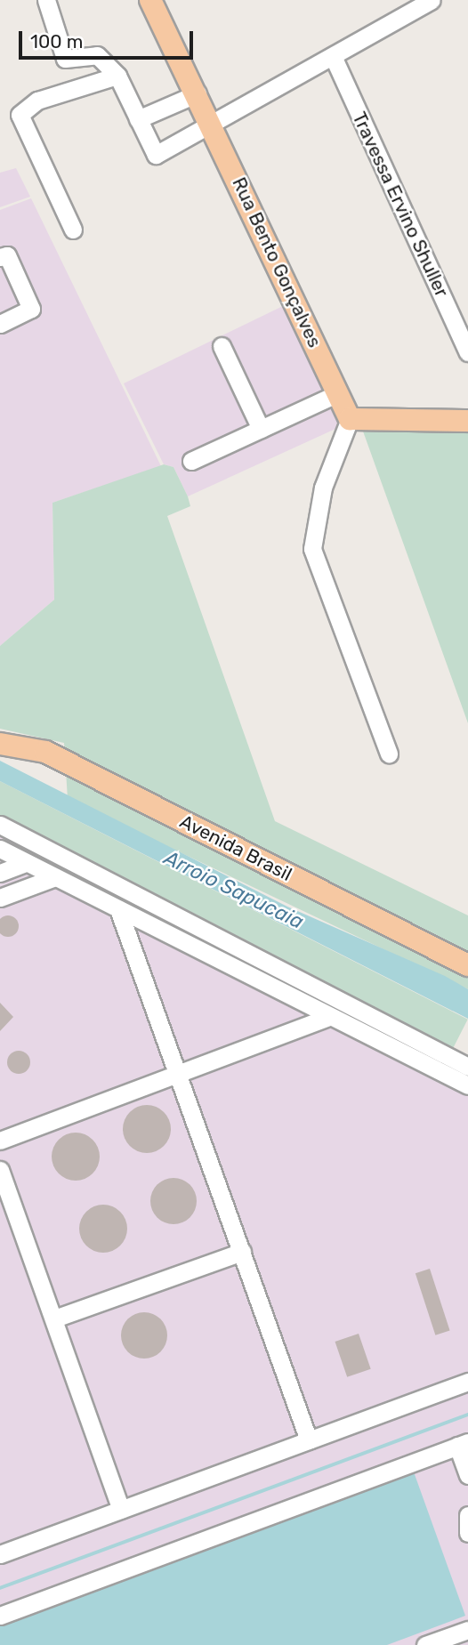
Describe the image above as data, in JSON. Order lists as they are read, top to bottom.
{
  "streets": {
    "main road": ["Rua Bento Gonçalves", "Avenida Brasil"],
    "street": ["Travessa Ervino Shuller"]
  },
  "water": ["Arroio Sapucaia"],
  "scale_bar": "100 m"
}
